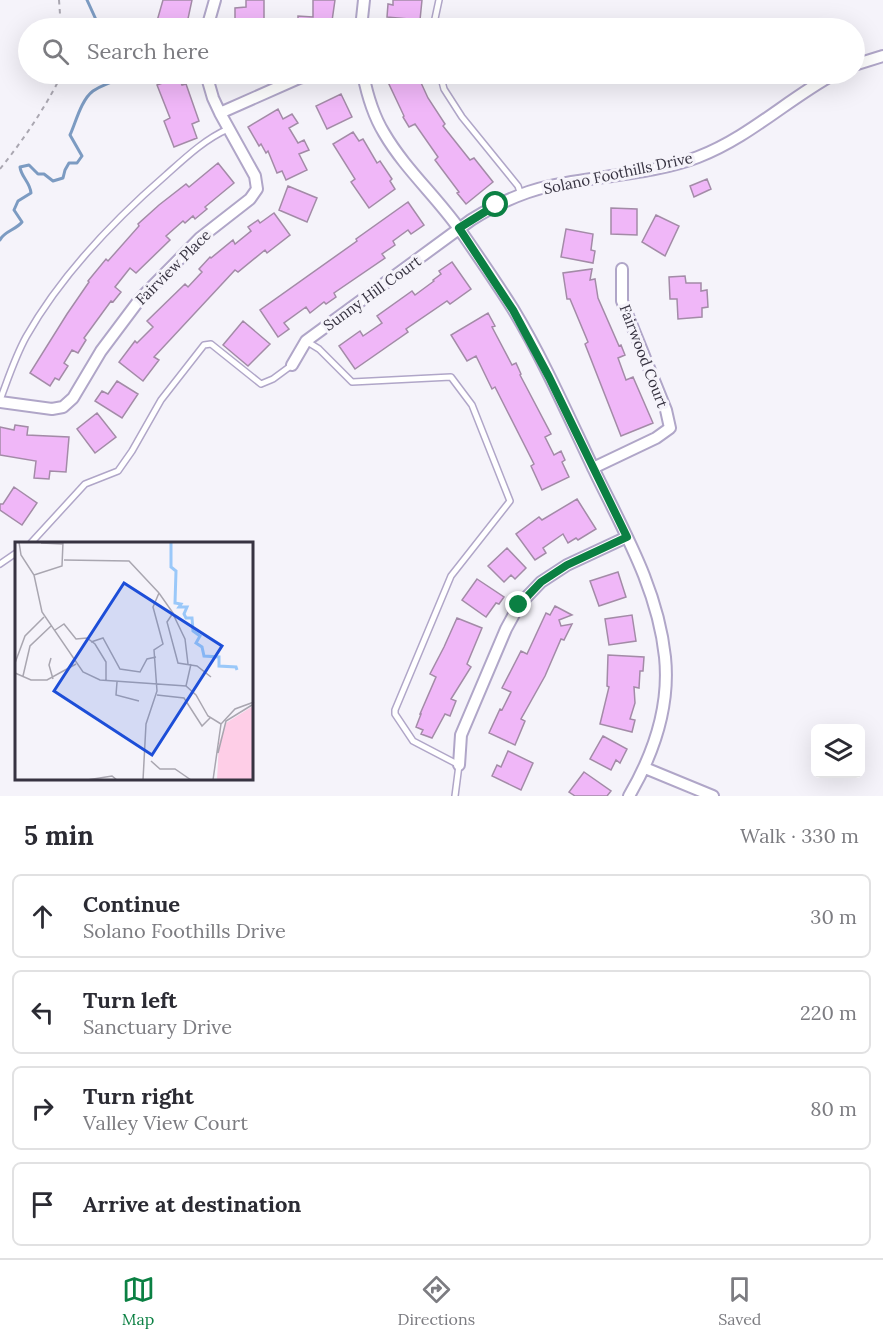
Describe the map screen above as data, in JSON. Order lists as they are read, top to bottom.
{
  "streets": {
    "street": [
      "Solano Foothills Drive",
      "Fairview Place",
      "Sunny Hill Court",
      "Fairwood Court"
    ]
  },
  "crossings": [
    ["Solano Foothills Drive", "Sunny Hill Court"]
  ],
  "page": {
    "search": "Search here",
    "heading": ["5 min", "Walk · 330 m"],
    "list": [
      ["Continue", "Solano Foothills Drive", "30 m"],
      ["Turn left", "Sanctuary Drive", "220 m"],
      ["Turn right", "Valley View Court", "80 m"],
      "Arrive at destination"
    ],
    "nav": ["Map", "Directions", "Saved"]
  }
}
